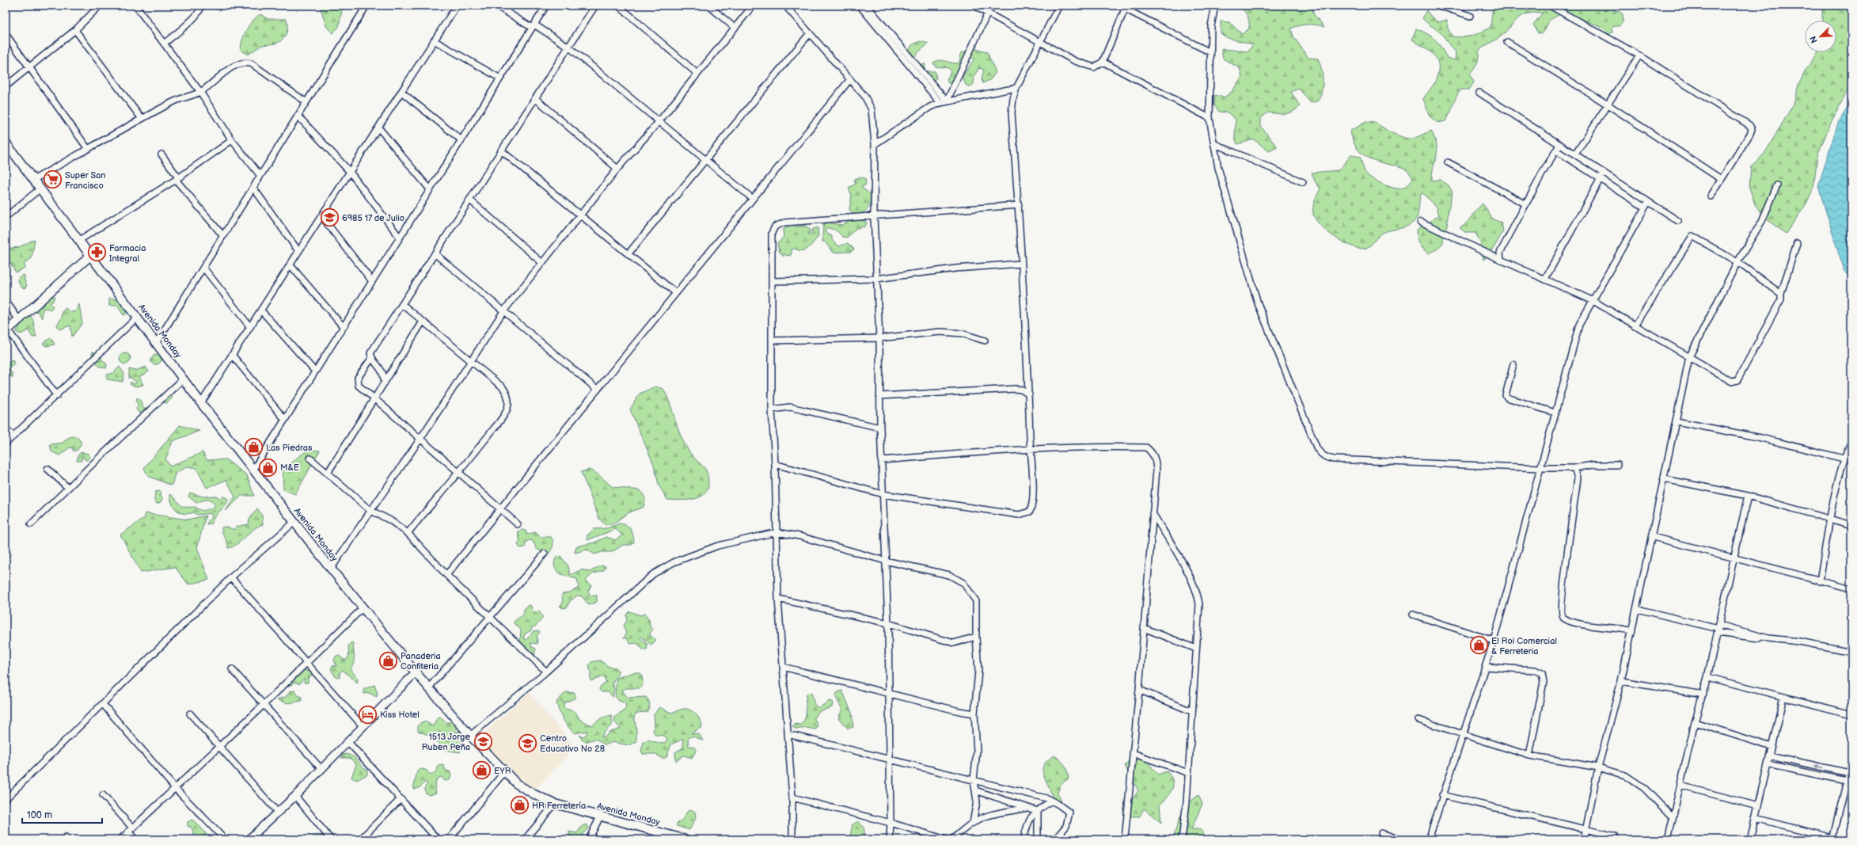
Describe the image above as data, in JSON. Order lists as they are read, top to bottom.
{
  "streets": {
    "main road": ["Avenida Monday"]
  },
  "places": {
    "supermarket": ["Super San Francisco"],
    "school or university": ["6985 17 de Julio", "1513 Jorge Ruben Peña", "Centro Educativo No 28"],
    "pharmacy": ["Farmacia Integral"],
    "shop": [
      "Las Piedras",
      "M&E",
      "El Roi Comercial & Ferreteria",
      "Panaderia Confiteria",
      "EYR",
      "HR Ferretería"
    ],
    "hotel": ["Kiss Hotel"]
  },
  "scale_bar": "100 m",
  "north": "bottom left"
}
